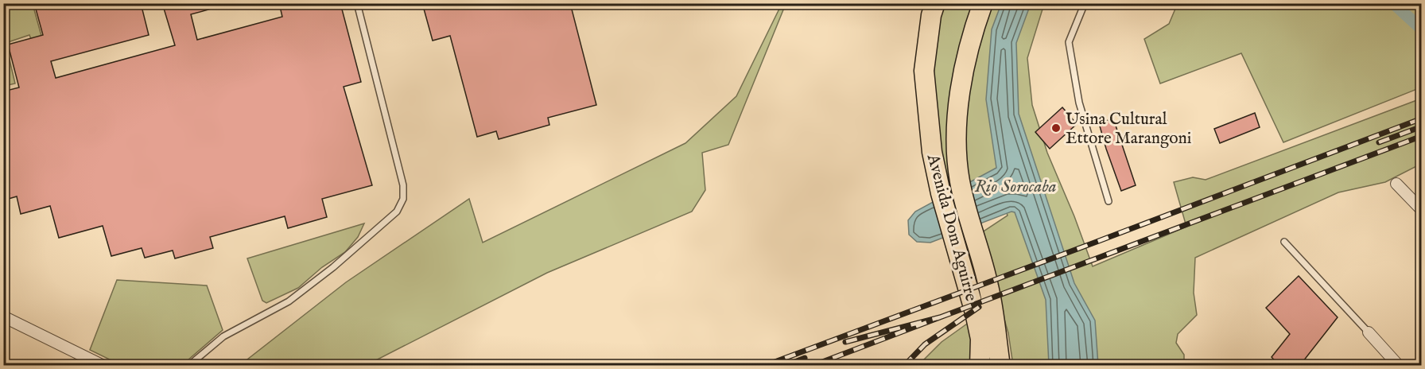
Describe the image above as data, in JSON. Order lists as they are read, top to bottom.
{
  "streets": {
    "highway": ["Avenida Dom Aguirre"]
  },
  "water": ["Rio Sorocaba"],
  "places": ["Usina Cultural Ettore Marangoni"]
}
